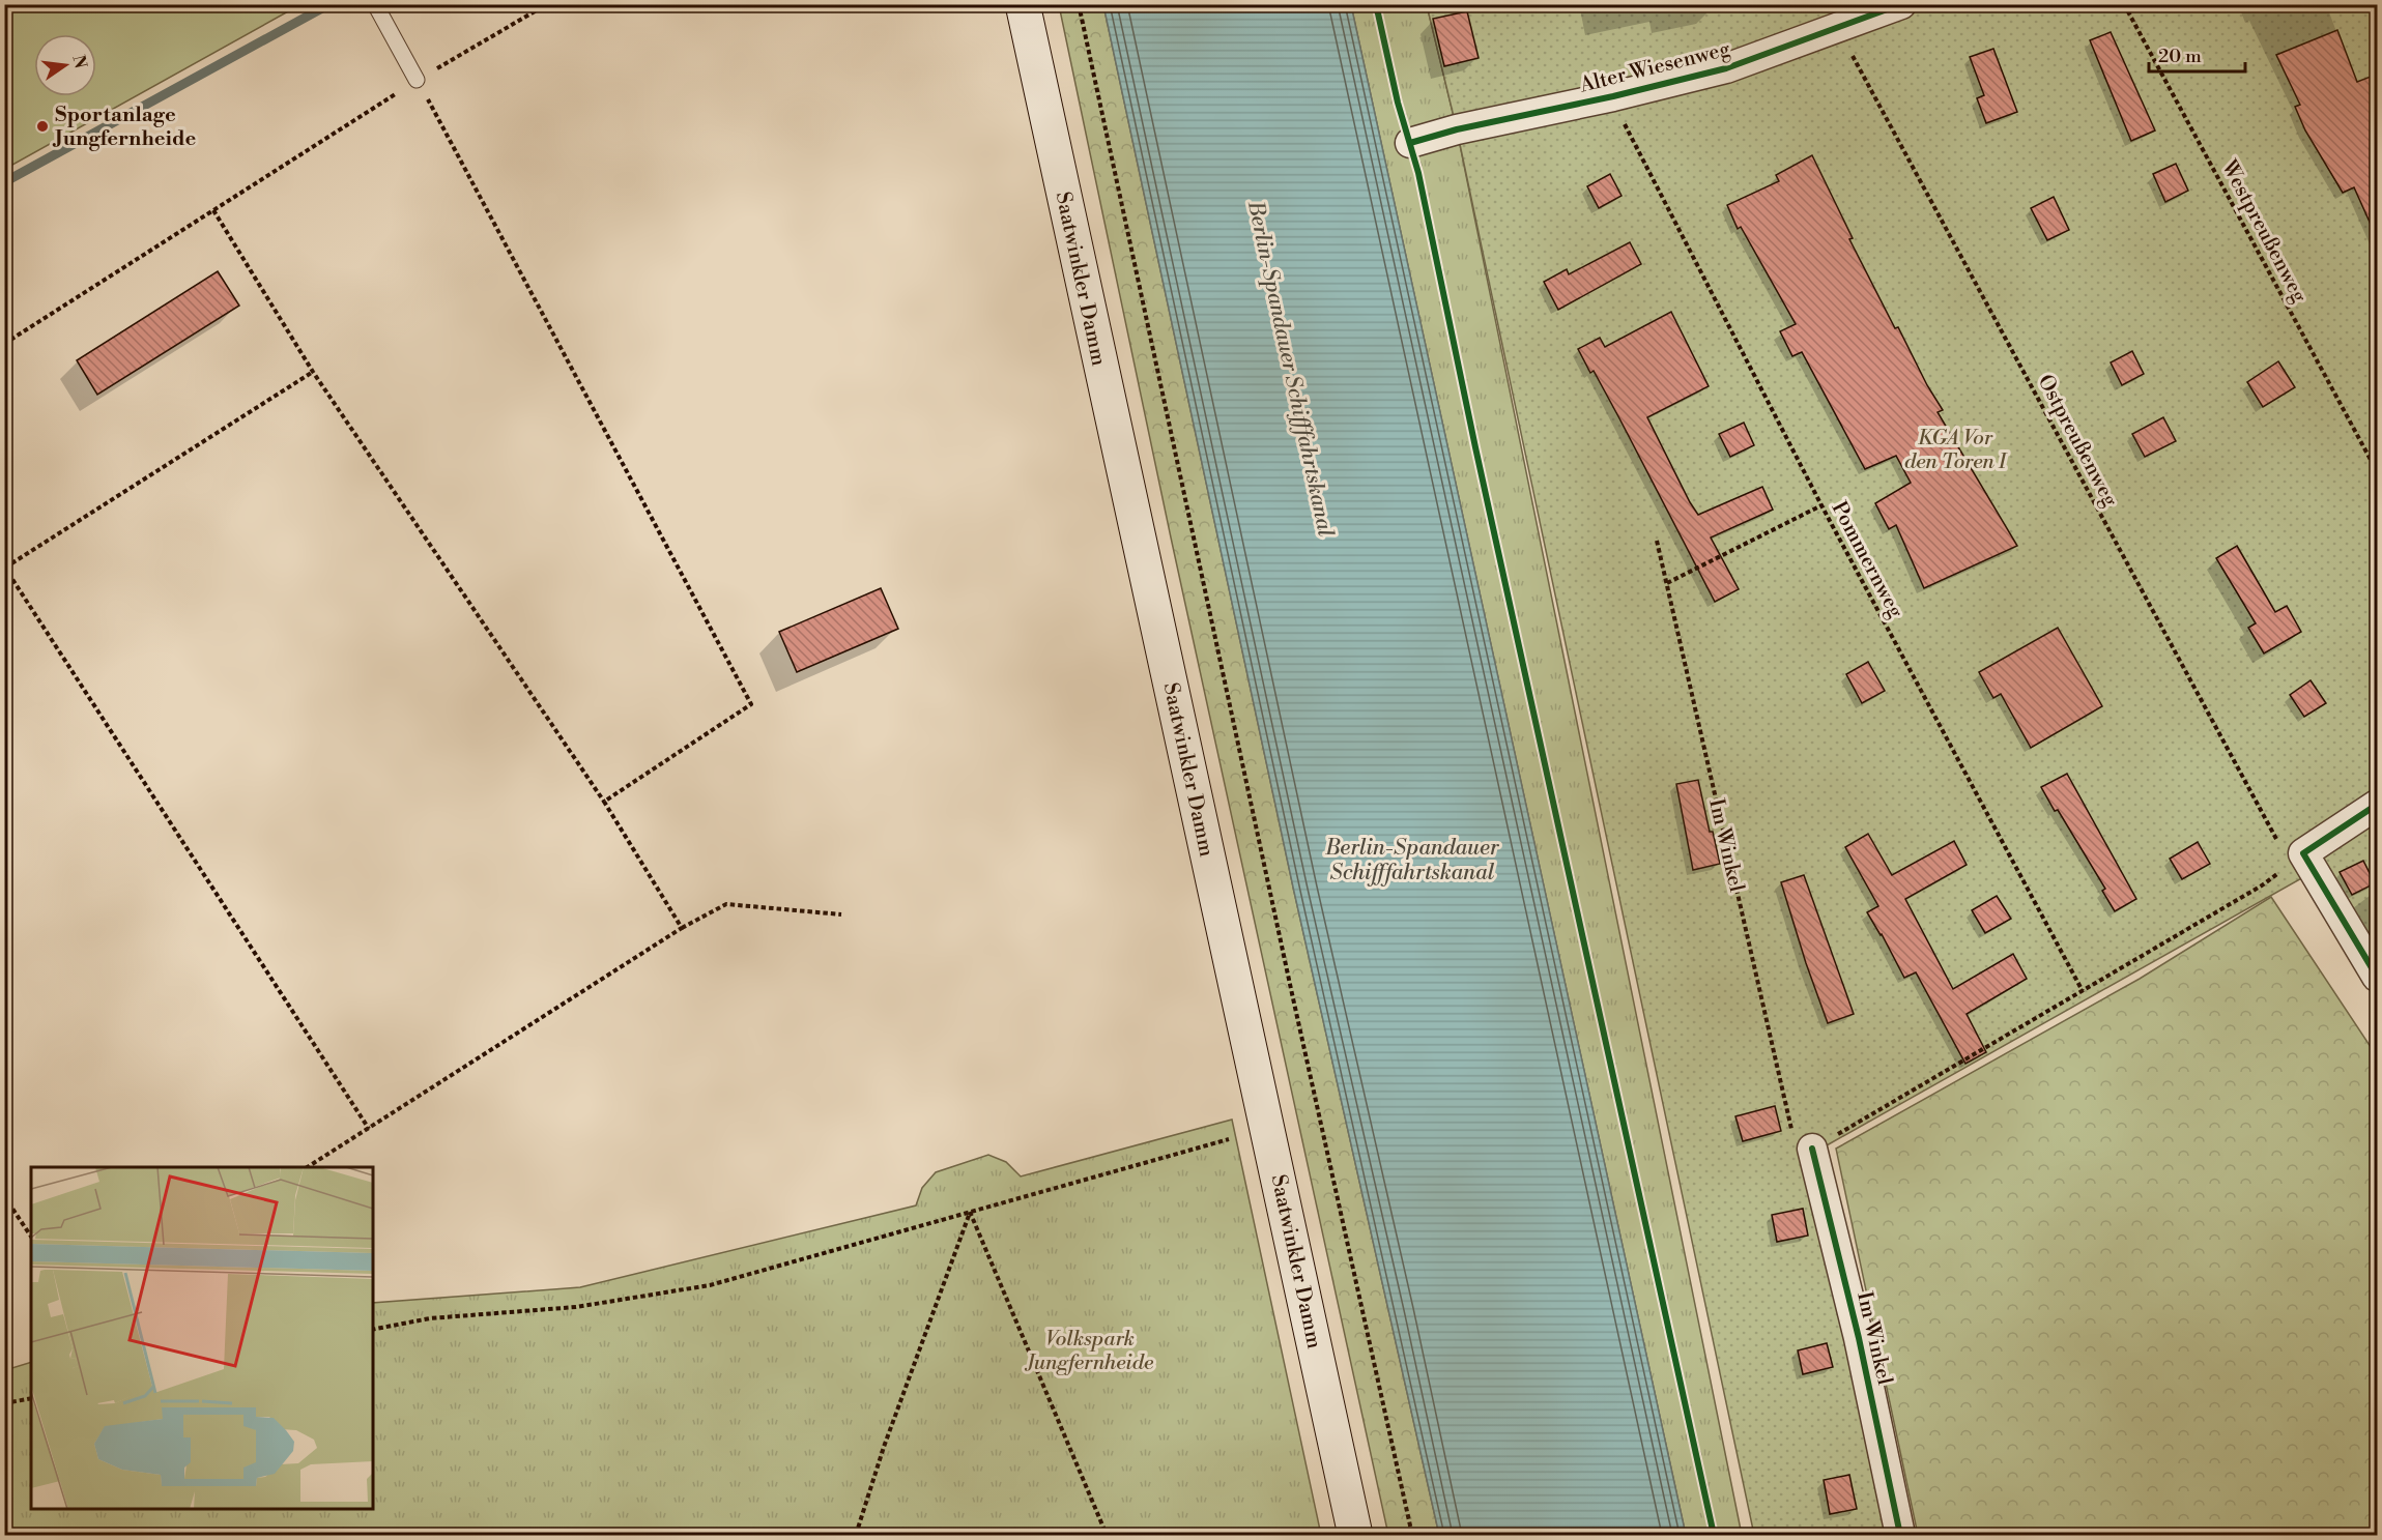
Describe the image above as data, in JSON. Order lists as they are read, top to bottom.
{
  "streets": {
    "main road": ["Saatwinkler Damm"],
    "street": ["Alter Wiesenweg", "Im Winkel"],
    "path": ["Westpreußenweg", "Ostpreußenweg", "Pommernweg"]
  },
  "crossings": [
    ["Alter Wiesenweg", "Ostpreußenweg"]
  ],
  "water": ["Berlin-Spandauer Schifffahrtskanal"],
  "parks": ["KGA Vor den Toren I", "Volkspark Jungfernheide"],
  "places": ["Sportanlage Jungfernheide"],
  "scale_bar": "20 m",
  "north": "right"
}
